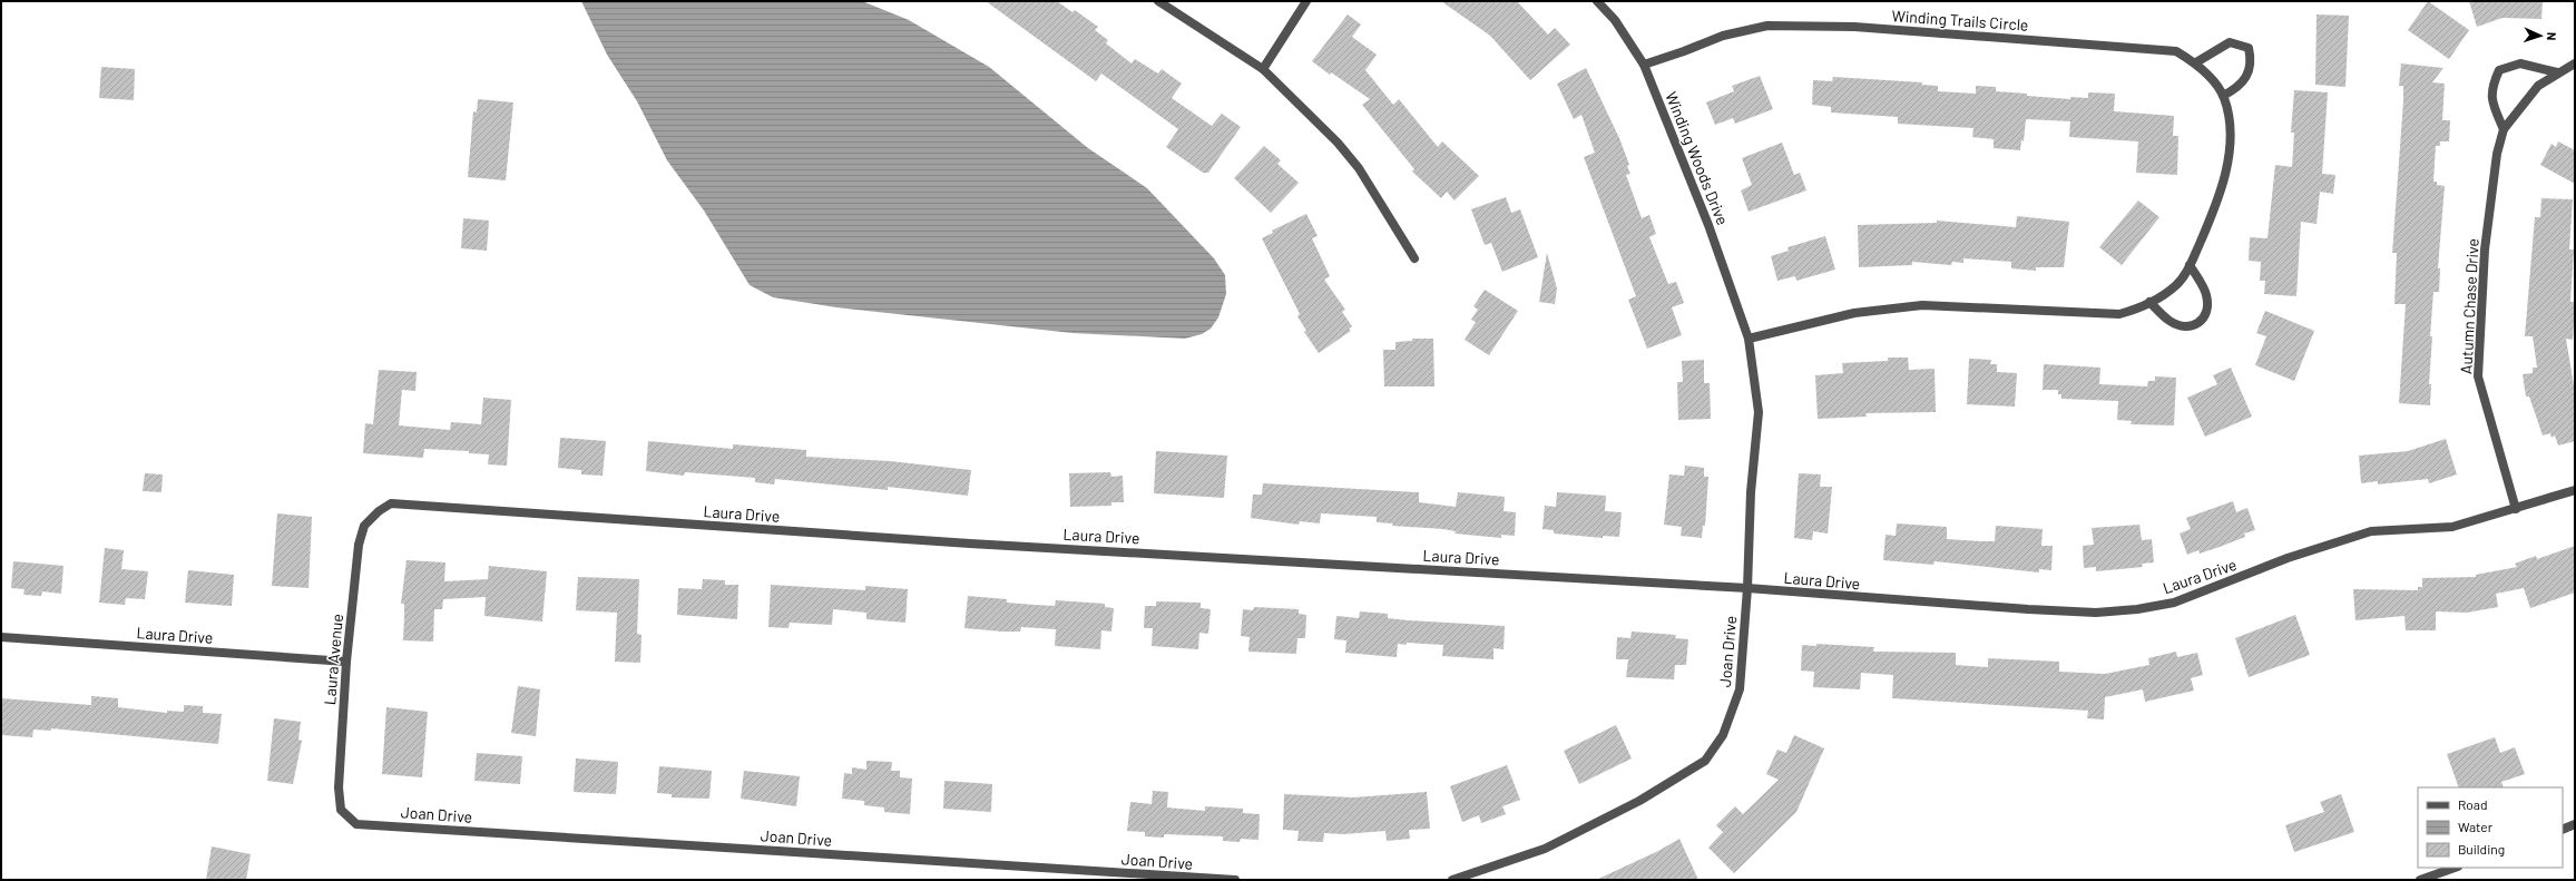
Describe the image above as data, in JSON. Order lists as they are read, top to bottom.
{
  "streets": {
    "street": [
      "Winding Trails Circle",
      "Winding Woods Drive",
      "Autumn Chase Drive",
      "Laura Drive",
      "Joan Drive",
      "Laura Avenue"
    ]
  },
  "crossings": [
    ["Winding Trails Circle", "Winding Woods Drive"],
    ["Winding Trails Circle", "Joan Drive"],
    ["Winding Woods Drive", "Joan Drive"],
    ["Autumn Chase Drive", "Laura Drive"],
    ["Laura Drive", "Joan Drive"],
    ["Laura Drive", "Laura Avenue"],
    ["Joan Drive", "Laura Avenue"]
  ],
  "legend": ["Road", "Water", "Building"],
  "north": "right"
}
